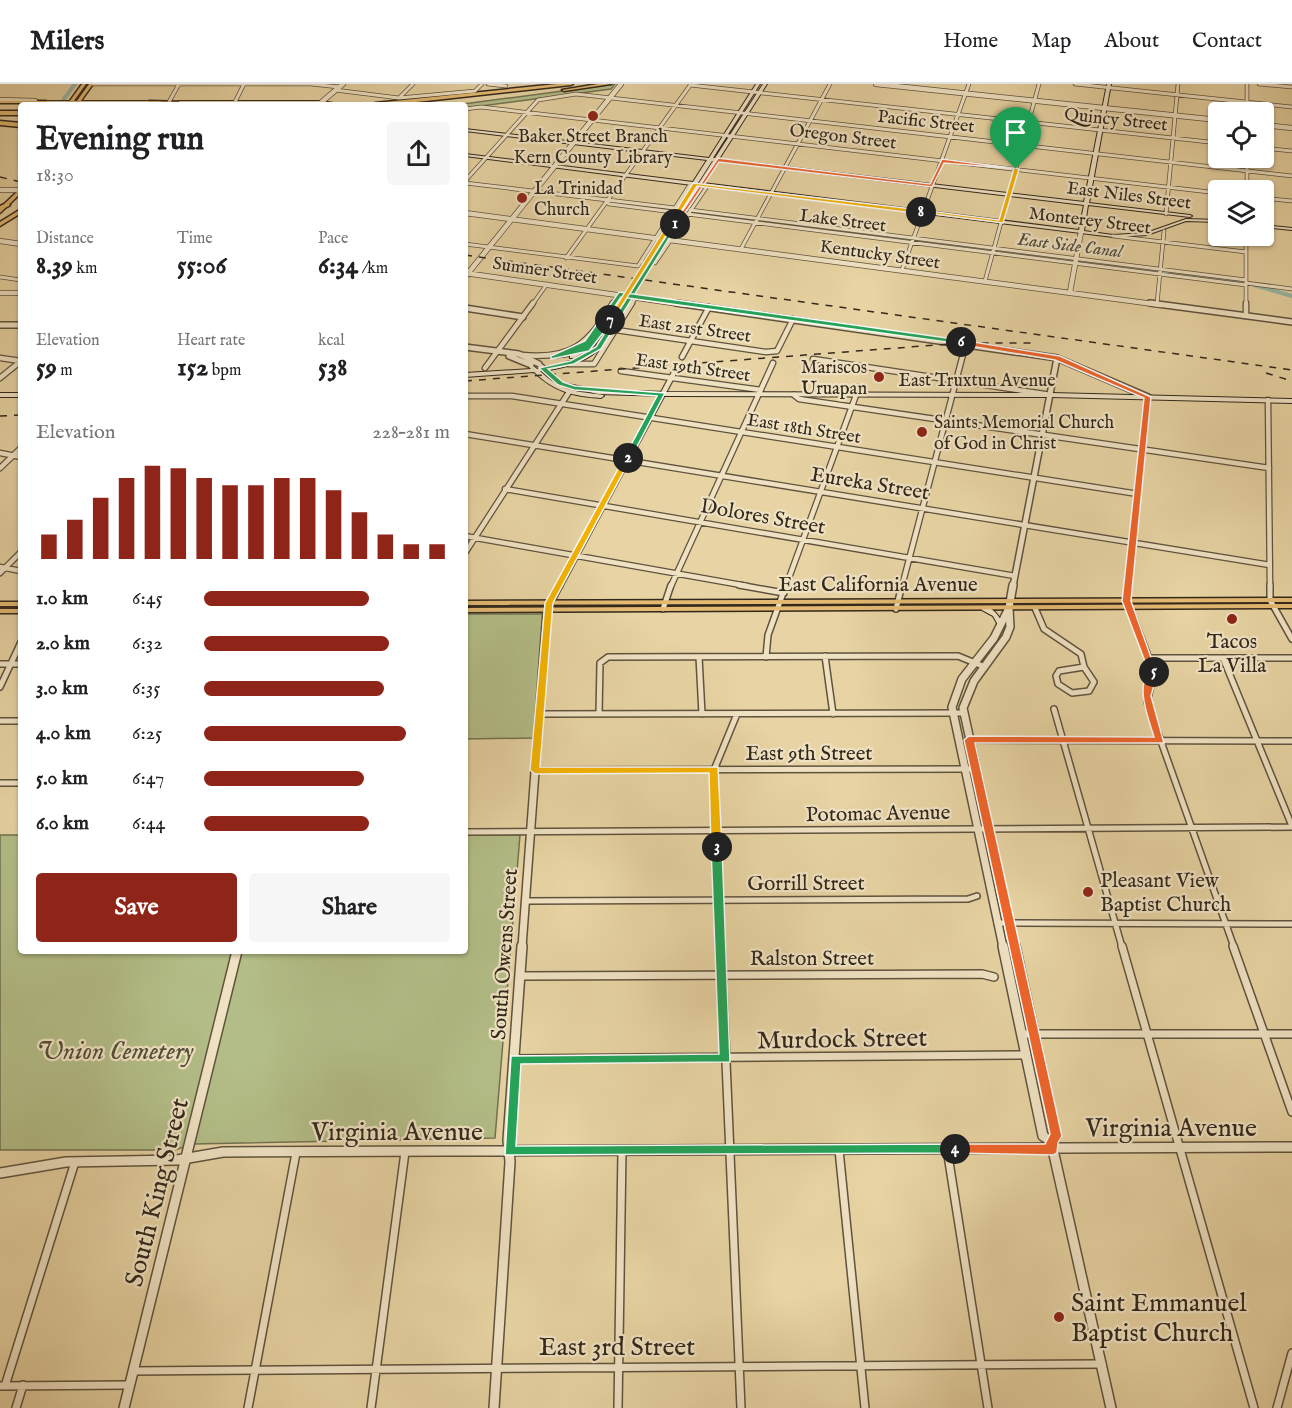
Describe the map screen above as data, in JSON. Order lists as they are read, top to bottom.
{
  "streets": {
    "main road": [
      "East Niles Street",
      "Monterey Street",
      "East Truxtun Avenue",
      "East California Avenue"
    ],
    "street": [
      "Quincy Street",
      "Pacific Street",
      "Oregon Street",
      "Lake Street",
      "Kentucky Street",
      "Sumner Street",
      "East 21st Street",
      "East 19th Street",
      "East 18th Street",
      "Eureka Street",
      "Dolores Street",
      "East 9th Street",
      "Potomac Avenue",
      "Gorrill Street",
      "South Owens Street",
      "Ralston Street",
      "Murdock Street",
      "Virginia Avenue",
      "South King Street",
      "East 3rd Street"
    ]
  },
  "crossings": [
    ["Pacific Street", "Oregon Street"],
    ["East Niles Street", "Monterey Street"],
    ["Sumner Street", "East Truxtun Avenue"],
    ["East 19th Street", "East Truxtun Avenue"],
    ["East California Avenue", "South Owens Street"],
    ["East 9th Street", "South Owens Street"],
    ["Potomac Avenue", "South Owens Street"],
    ["Gorrill Street", "South Owens Street"],
    ["South Owens Street", "Ralston Street"],
    ["South Owens Street", "Murdock Street"],
    ["South Owens Street", "Virginia Avenue"],
    ["South Owens Street", "East 3rd Street"],
    ["Virginia Avenue", "South King Street"],
    ["South King Street", "East 3rd Street"]
  ],
  "water": ["East Side Canal"],
  "parks": ["Union Cemetery"],
  "places": [
    "Baker Street Branch Kern County Library",
    "La Trinidad Church",
    "Mariscos Uruapan",
    "Saints Memorial Church of God in Christ",
    "Tacos La Villa",
    "Pleasant View Baptist Church",
    "Saint Emmanuel Baptist Church"
  ],
  "page": {
    "header": "Milers",
    "nav": [
      "Home",
      "Map",
      "About",
      "Contact"
    ],
    "heading": ["Evening run", "18:30"],
    "pins": [
      "8",
      "1",
      "7",
      "6",
      "2",
      "5",
      "3",
      "4"
    ],
    "stats": [
      ["Distance", "8.39 km"],
      ["Time", "55:06"],
      ["Pace", "6:34 /km"],
      ["Elevation", "59 m"],
      ["Heart rate", "152 bpm"],
      ["kcal", "538"]
    ],
    "chart": ["Elevation", "228–281 m"],
    "list": [
      {
        "name": "1.0 km",
        "note": "6:45"
      },
      {
        "name": "2.0 km",
        "note": "6:32"
      },
      {
        "name": "3.0 km",
        "note": "6:35"
      },
      {
        "name": "4.0 km",
        "note": "6:25"
      },
      {
        "name": "5.0 km",
        "note": "6:47"
      },
      {
        "name": "6.0 km",
        "note": "6:44"
      }
    ],
    "buttons": ["Save", "Share"]
  }
}
